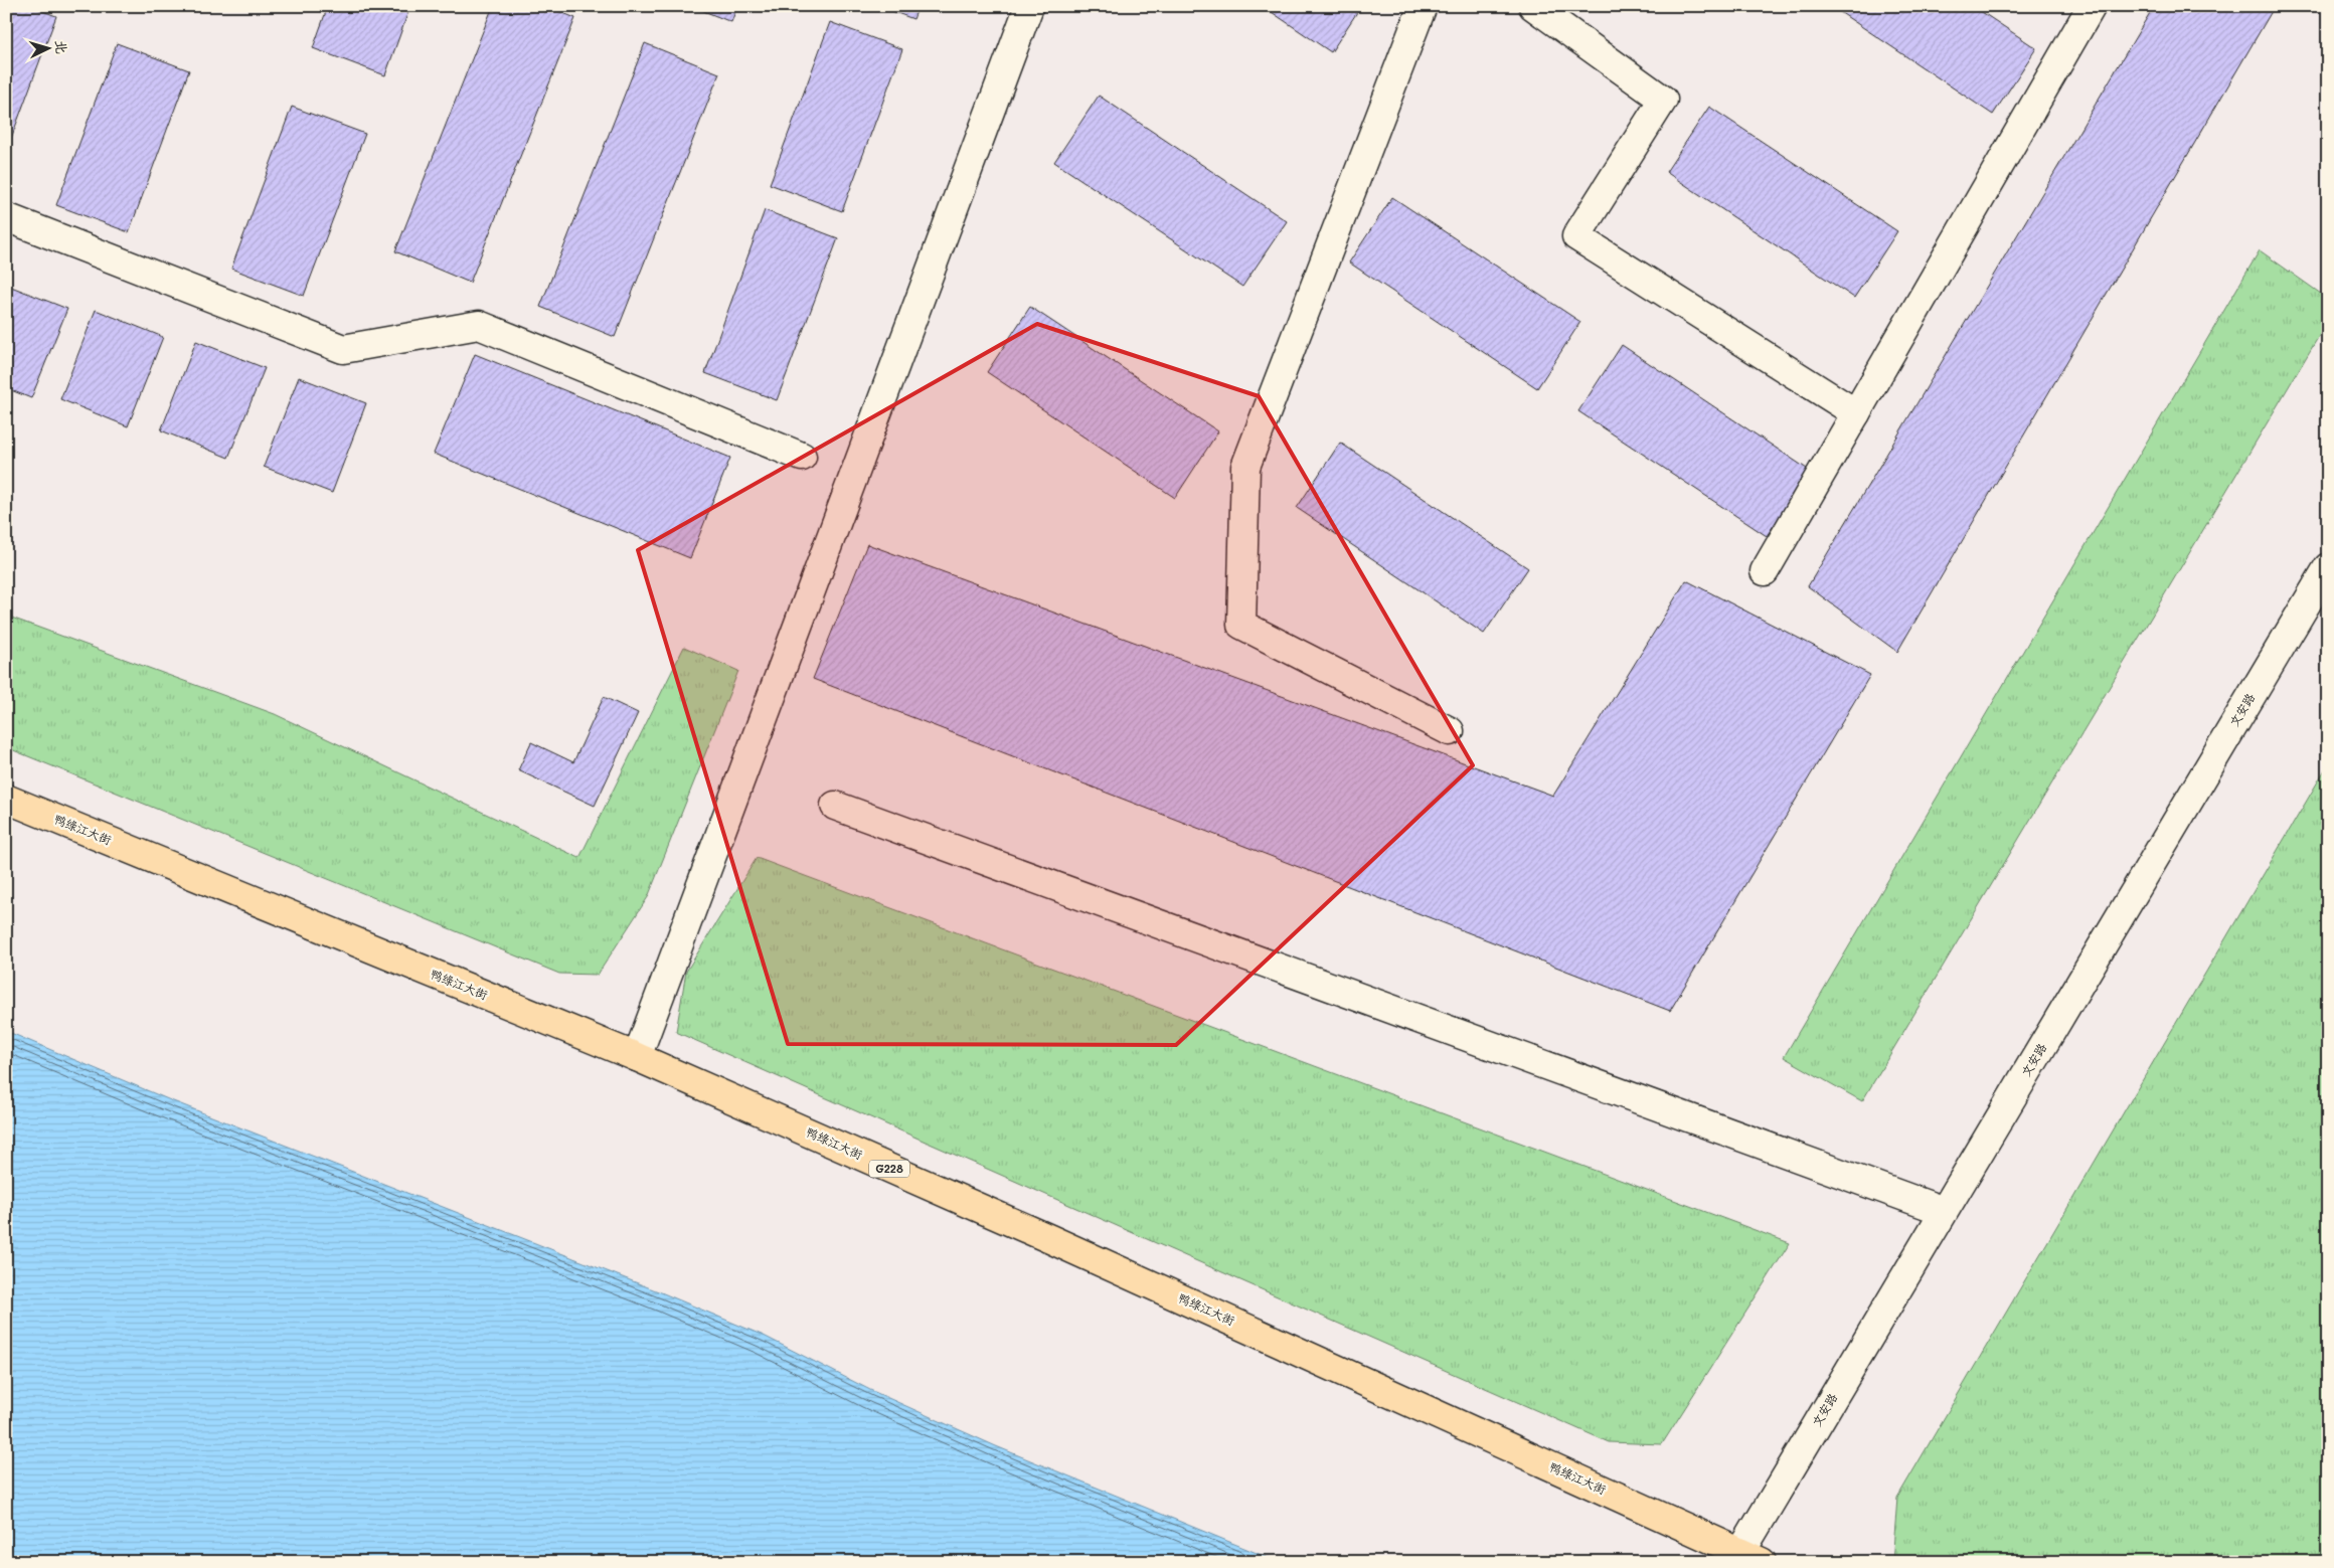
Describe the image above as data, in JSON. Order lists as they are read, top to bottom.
{
  "streets": {
    "highway": ["鸭绿江大街", "G228"],
    "street": ["文安路"]
  },
  "crossings": [
    ["文安路", "鸭绿江大街"]
  ],
  "north": "right"
}
